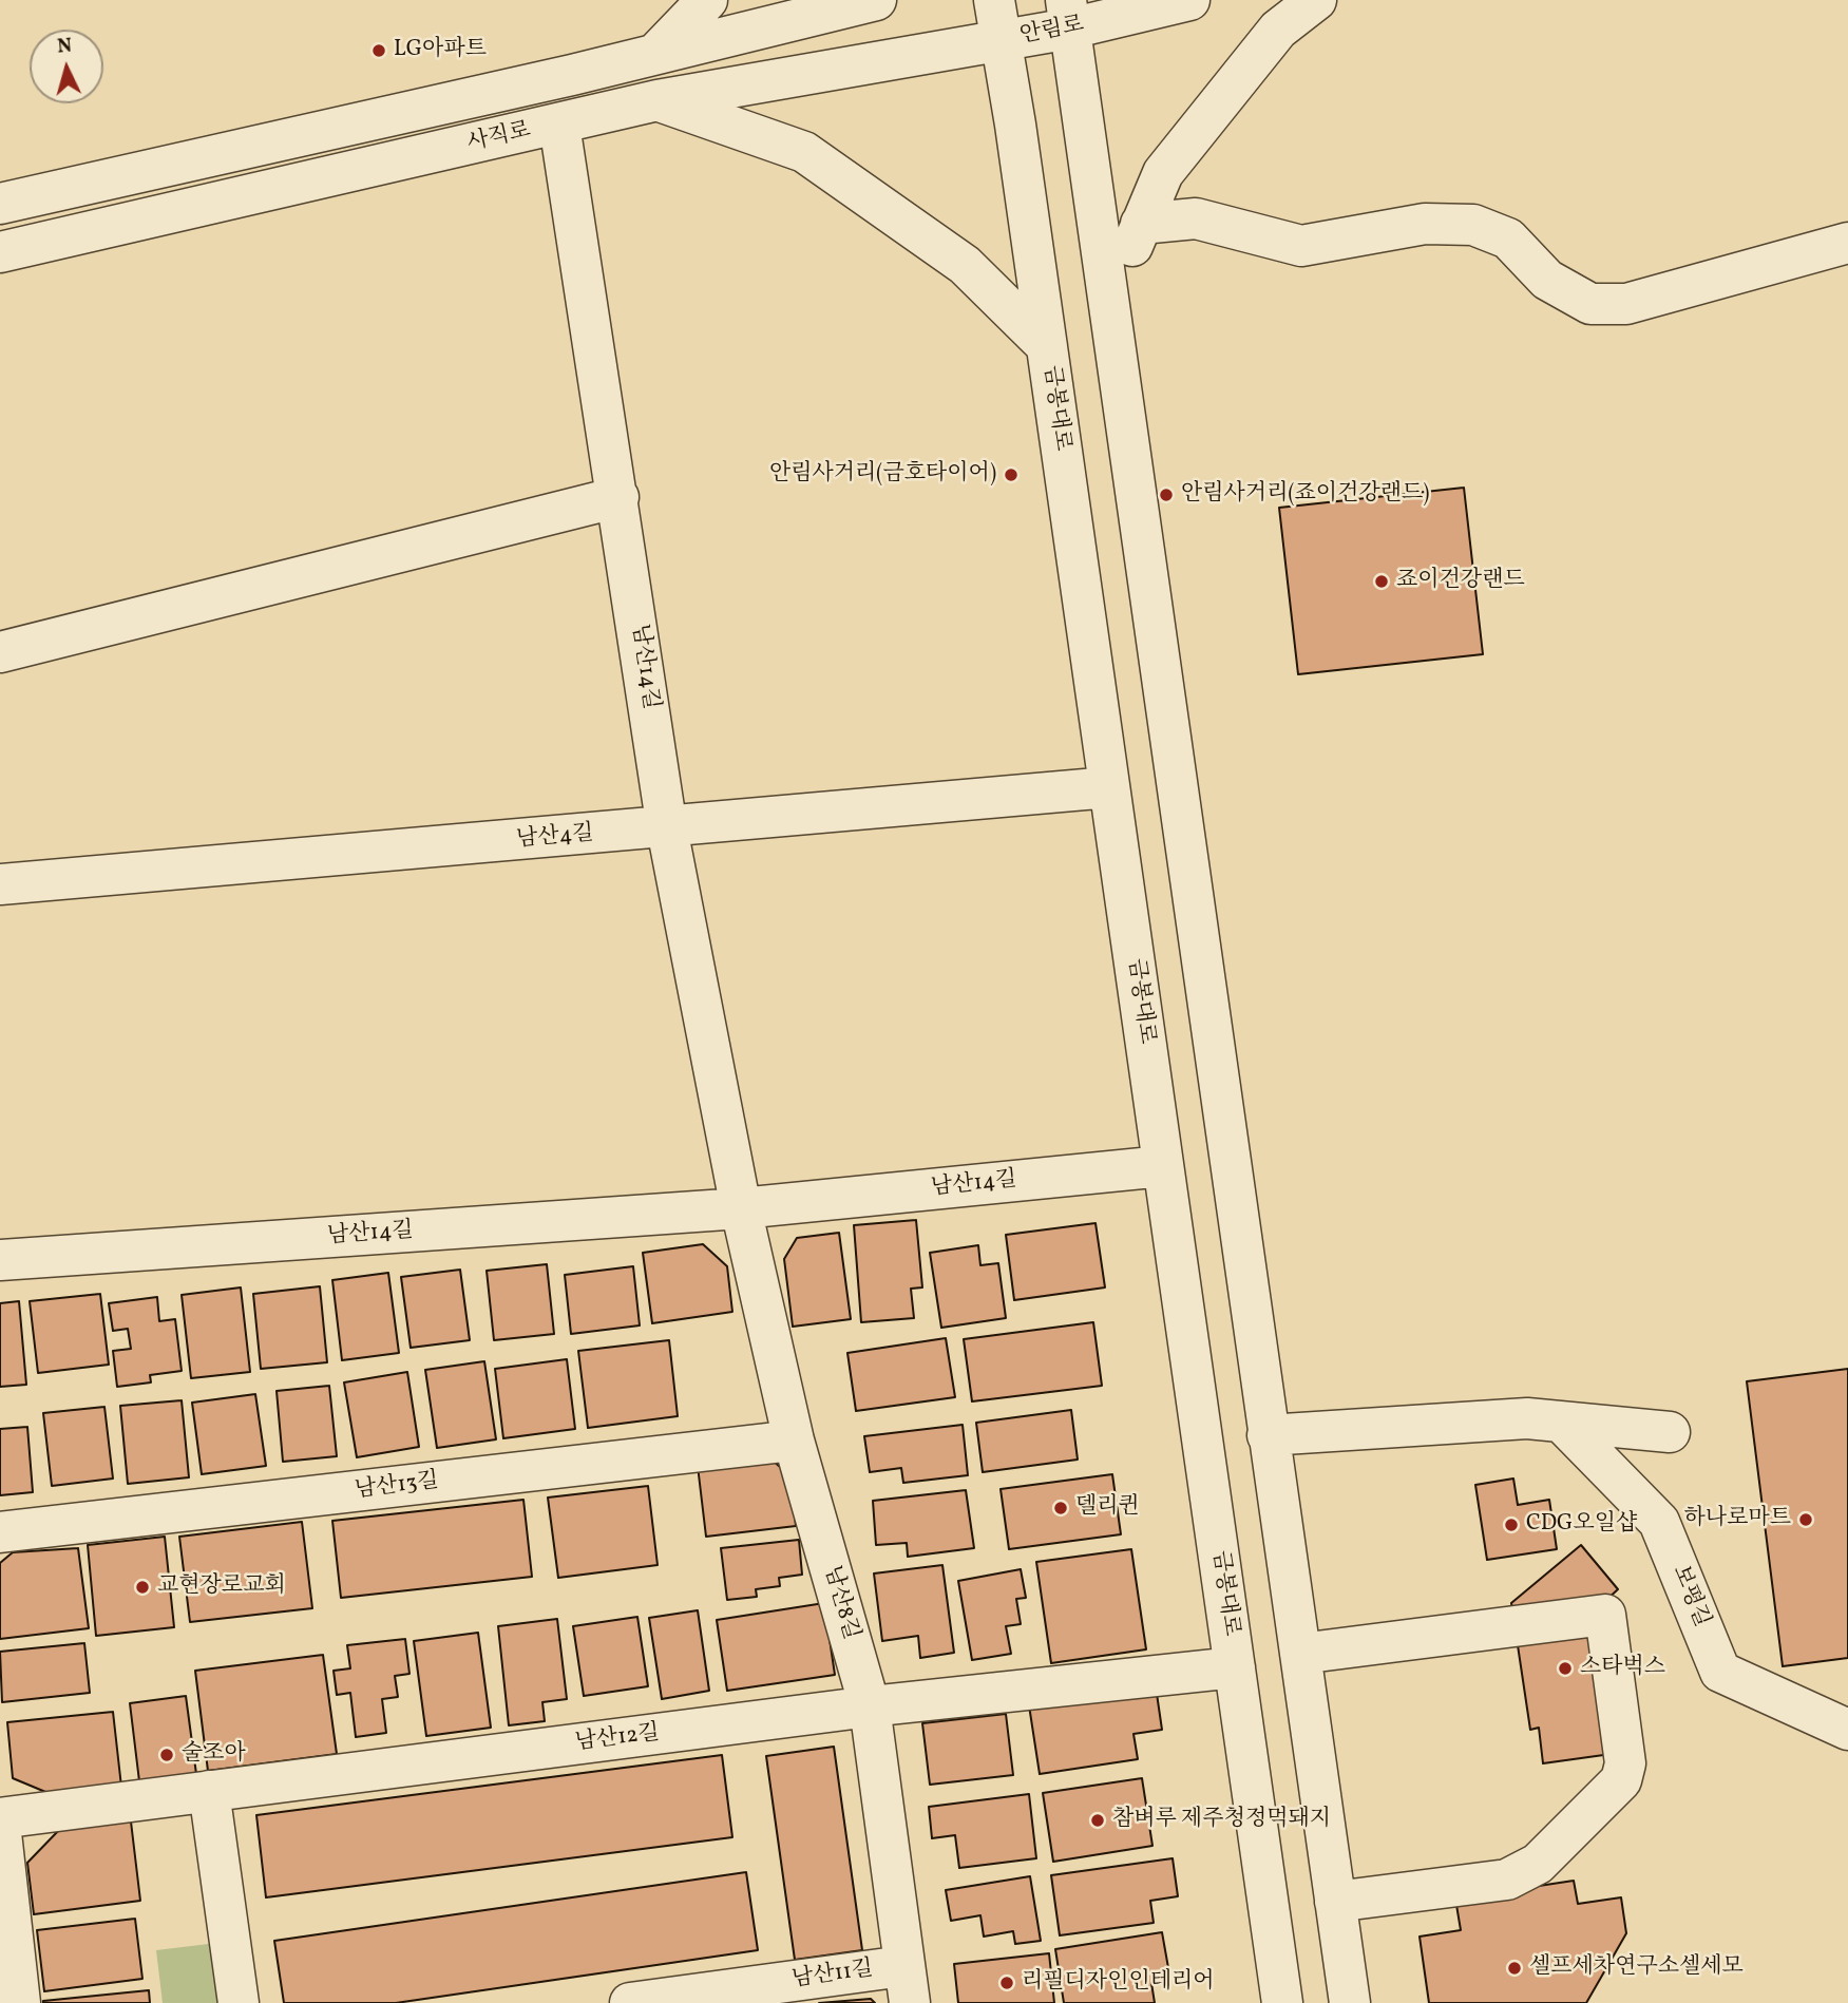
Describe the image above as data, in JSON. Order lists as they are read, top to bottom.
{
  "streets": {
    "street": [
      "안림로",
      "사직로",
      "금봉대로",
      "남산14길",
      "남산4길",
      "남산13길",
      "보평길",
      "남산8길",
      "남산12길",
      "남산11길"
    ]
  },
  "crossings": [
    ["안림로", "사직로"],
    ["안림로", "금봉대로"],
    ["사직로", "금봉대로"],
    ["사직로", "남산14길"],
    ["금봉대로", "남산14길"],
    ["금봉대로", "남산4길"],
    ["금봉대로", "남산12길"],
    ["남산14길", "남산4길"],
    ["남산14길", "남산8길"],
    ["남산13길", "남산8길"],
    ["남산8길", "남산12길"],
    ["남산8길", "남산11길"]
  ],
  "places": [
    "LG아파트",
    "안림사거리(금호타이어)",
    "안림사거리(죠이건강랜드)",
    "죠이건강랜드",
    "델리퀸",
    "하나로마트",
    "CDG오일샵",
    "교현장로교회",
    "스타벅스",
    "술조아",
    "참벼루 제주청정먹돼지",
    "셀프세차연구소셀세모",
    "리필디자인인테리어"
  ],
  "north": "top"
}
